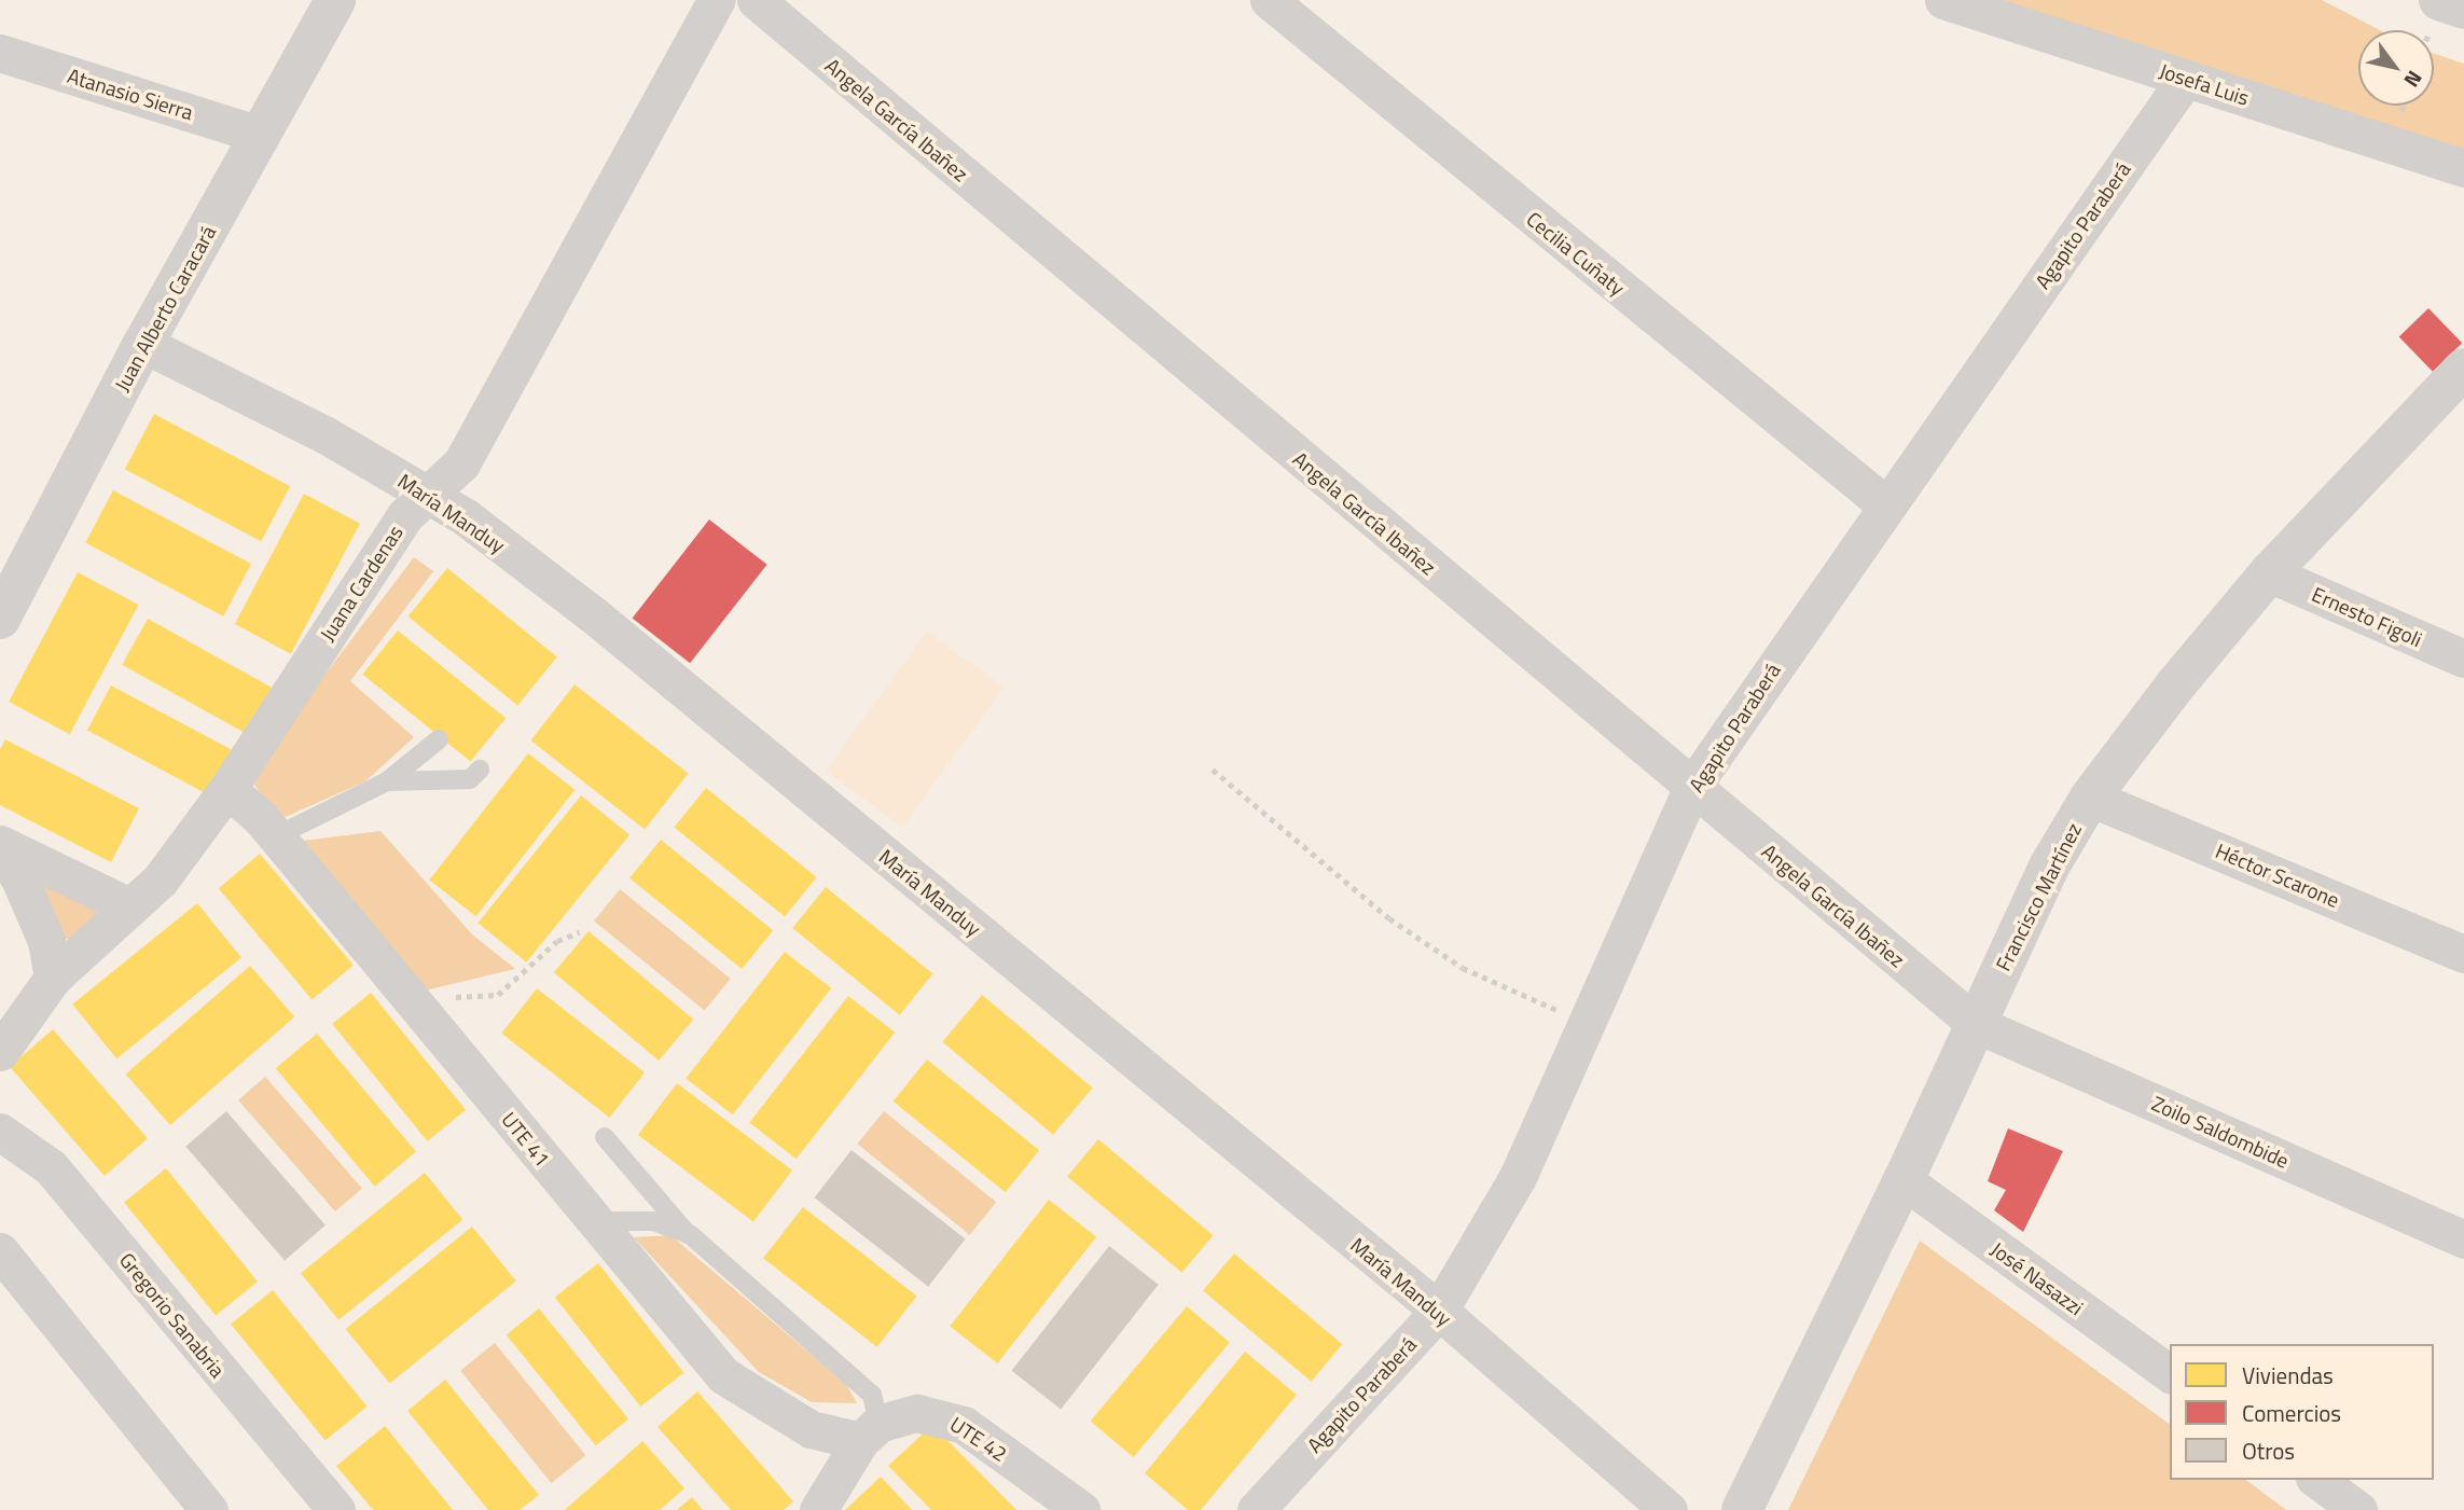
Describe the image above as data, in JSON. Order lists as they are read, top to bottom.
{
  "streets": {
    "street": [
      "Josefa Luis",
      "Atanasio Sierra",
      "Angela García Ibañez",
      "Agapito Paraberá",
      "Cecilia Cuñaty",
      "Juan Alberto Caracará",
      "María Manduy",
      "Juana Cardenas",
      "Ernesto Figoli",
      "Héctor Scarone",
      "Francisco Martínez",
      "Zoilo Saldombide",
      "UTE 41",
      "José Nasazzi",
      "Gregorio Sanabria",
      "UTE 42"
    ]
  },
  "crossings": [
    ["Josefa Luis", "Agapito Paraberá"],
    ["Atanasio Sierra", "Juan Alberto Caracará"],
    ["Angela García Ibañez", "Agapito Paraberá"],
    ["Angela García Ibañez", "Francisco Martínez"],
    ["Angela García Ibañez", "Zoilo Saldombide"],
    ["Agapito Paraberá", "Cecilia Cuñaty"],
    ["Agapito Paraberá", "María Manduy"],
    ["Juan Alberto Caracará", "María Manduy"],
    ["María Manduy", "Juana Cardenas"],
    ["Juana Cardenas", "UTE 41"],
    ["Ernesto Figoli", "Francisco Martínez"],
    ["Héctor Scarone", "Francisco Martínez"],
    ["Francisco Martínez", "Zoilo Saldombide"],
    ["Francisco Martínez", "José Nasazzi"],
    ["UTE 41", "UTE 42"]
  ],
  "legend": ["Viviendas", "Comercios", "Otros"],
  "north": "bottom right"
}
